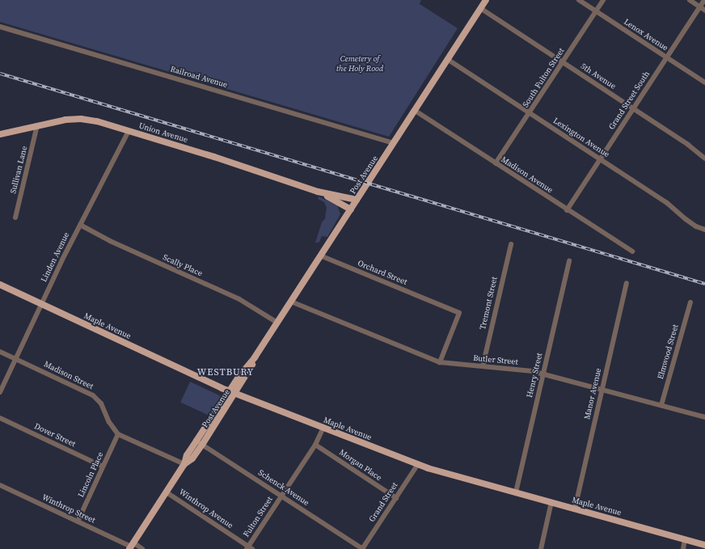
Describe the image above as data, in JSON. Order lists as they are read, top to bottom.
{
  "streets": {
    "main road": ["Union Avenue", "Post Avenue", "Maple Avenue"],
    "street": [
      "Lenox Avenue",
      "5th Avenue",
      "Railroad Avenue",
      "South Fulton Street",
      "Grand Street South",
      "Lexington Avenue",
      "Sullivan Lane",
      "Madison Avenue",
      "Linden Avenue",
      "Scally Place",
      "Orchard Street",
      "Tremont Street",
      "Elmwood Street",
      "Butler Street",
      "Madison Street",
      "Henry Street",
      "Manor Avenue",
      "Dover Street",
      "Morgan Place",
      "Lincoln Place",
      "Schenck Avenue",
      "Grand Street",
      "Winthrop Street",
      "Winthrop Avenue",
      "Fulton Street"
    ]
  },
  "crossings": [
    ["Lenox Avenue", "South Fulton Street"],
    ["Lenox Avenue", "Grand Street South"],
    ["5th Avenue", "South Fulton Street"],
    ["5th Avenue", "Grand Street South"],
    ["5th Avenue", "Post Avenue"],
    ["Railroad Avenue", "Post Avenue"],
    ["South Fulton Street", "Lexington Avenue"],
    ["South Fulton Street", "Madison Avenue"],
    ["Grand Street South", "Lexington Avenue"],
    ["Grand Street South", "Madison Avenue"],
    ["Union Avenue", "Sullivan Lane"],
    ["Union Avenue", "Post Avenue"],
    ["Union Avenue", "Linden Avenue"],
    ["Lexington Avenue", "Post Avenue"],
    ["Post Avenue", "Madison Avenue"],
    ["Post Avenue", "Scally Place"],
    ["Post Avenue", "Orchard Street"],
    ["Post Avenue", "Maple Avenue"],
    ["Post Avenue", "Butler Street"],
    ["Post Avenue", "Schenck Avenue"],
    ["Post Avenue", "Winthrop Street"],
    ["Post Avenue", "Winthrop Avenue"],
    ["Linden Avenue", "Scally Place"],
    ["Linden Avenue", "Maple Avenue"],
    ["Linden Avenue", "Madison Street"],
    ["Orchard Street", "Butler Street"],
    ["Tremont Street", "Butler Street"],
    ["Maple Avenue", "Henry Street"],
    ["Maple Avenue", "Manor Avenue"],
    ["Maple Avenue", "Grand Street"],
    ["Maple Avenue", "Fulton Street"],
    ["Elmwood Street", "Butler Street"],
    ["Butler Street", "Henry Street"],
    ["Butler Street", "Manor Avenue"],
    ["Madison Street", "Lincoln Place"],
    ["Dover Street", "Lincoln Place"],
    ["Morgan Place", "Grand Street"],
    ["Morgan Place", "Fulton Street"],
    ["Lincoln Place", "Winthrop Street"],
    ["Schenck Avenue", "Grand Street"],
    ["Schenck Avenue", "Fulton Street"],
    ["Winthrop Avenue", "Fulton Street"]
  ],
  "districts": ["WESTBURY"],
  "parks": ["Cemetery of the Holy Rood"]
}
